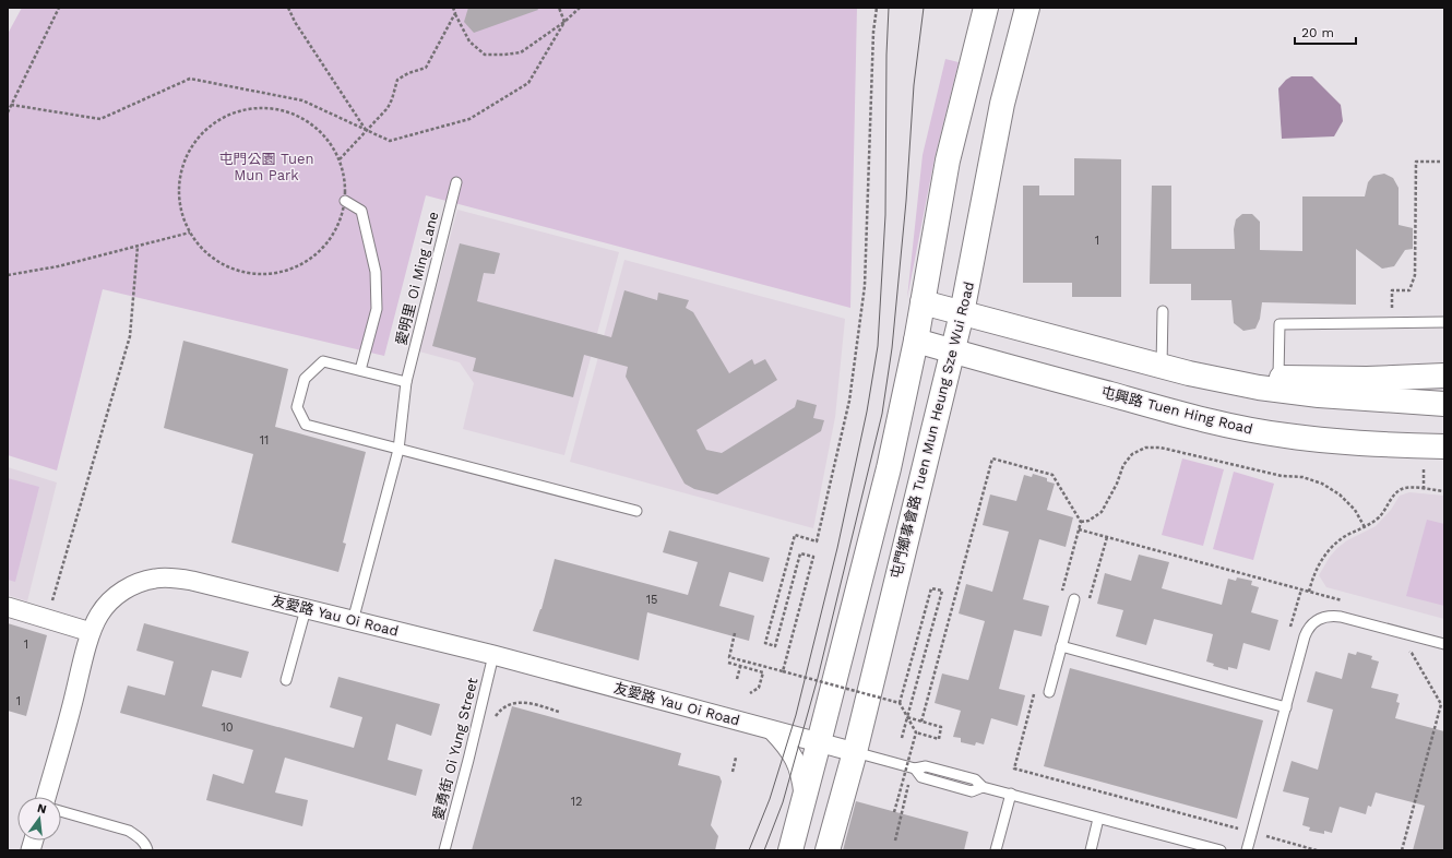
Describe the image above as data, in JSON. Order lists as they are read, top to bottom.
{
  "streets": {
    "main road": ["屯興路 Tuen Hing Road", "屯門鄉事會路 Tuen Mun Heung Sze Wui Road"],
    "street": ["友愛路 Yau Oi Road"],
    "lane": ["愛明里 Oi Ming Lane", "愛勇街 Oi Yung Street"]
  },
  "crossings": [
    ["愛明里 Oi Ming Lane", "友愛路 Yau Oi Road"],
    ["屯興路 Tuen Hing Road", "屯門鄉事會路 Tuen Mun Heung Sze Wui Road"],
    ["屯門鄉事會路 Tuen Mun Heung Sze Wui Road", "友愛路 Yau Oi Road"],
    ["友愛路 Yau Oi Road", "愛勇街 Oi Yung Street"]
  ],
  "parks": ["屯門公園 Tuen Mun Park"],
  "house_numbers": [
    "1",
    "11",
    "15",
    "1",
    "1",
    "10",
    "12"
  ],
  "scale_bar": "20 m",
  "north": "top"
}
